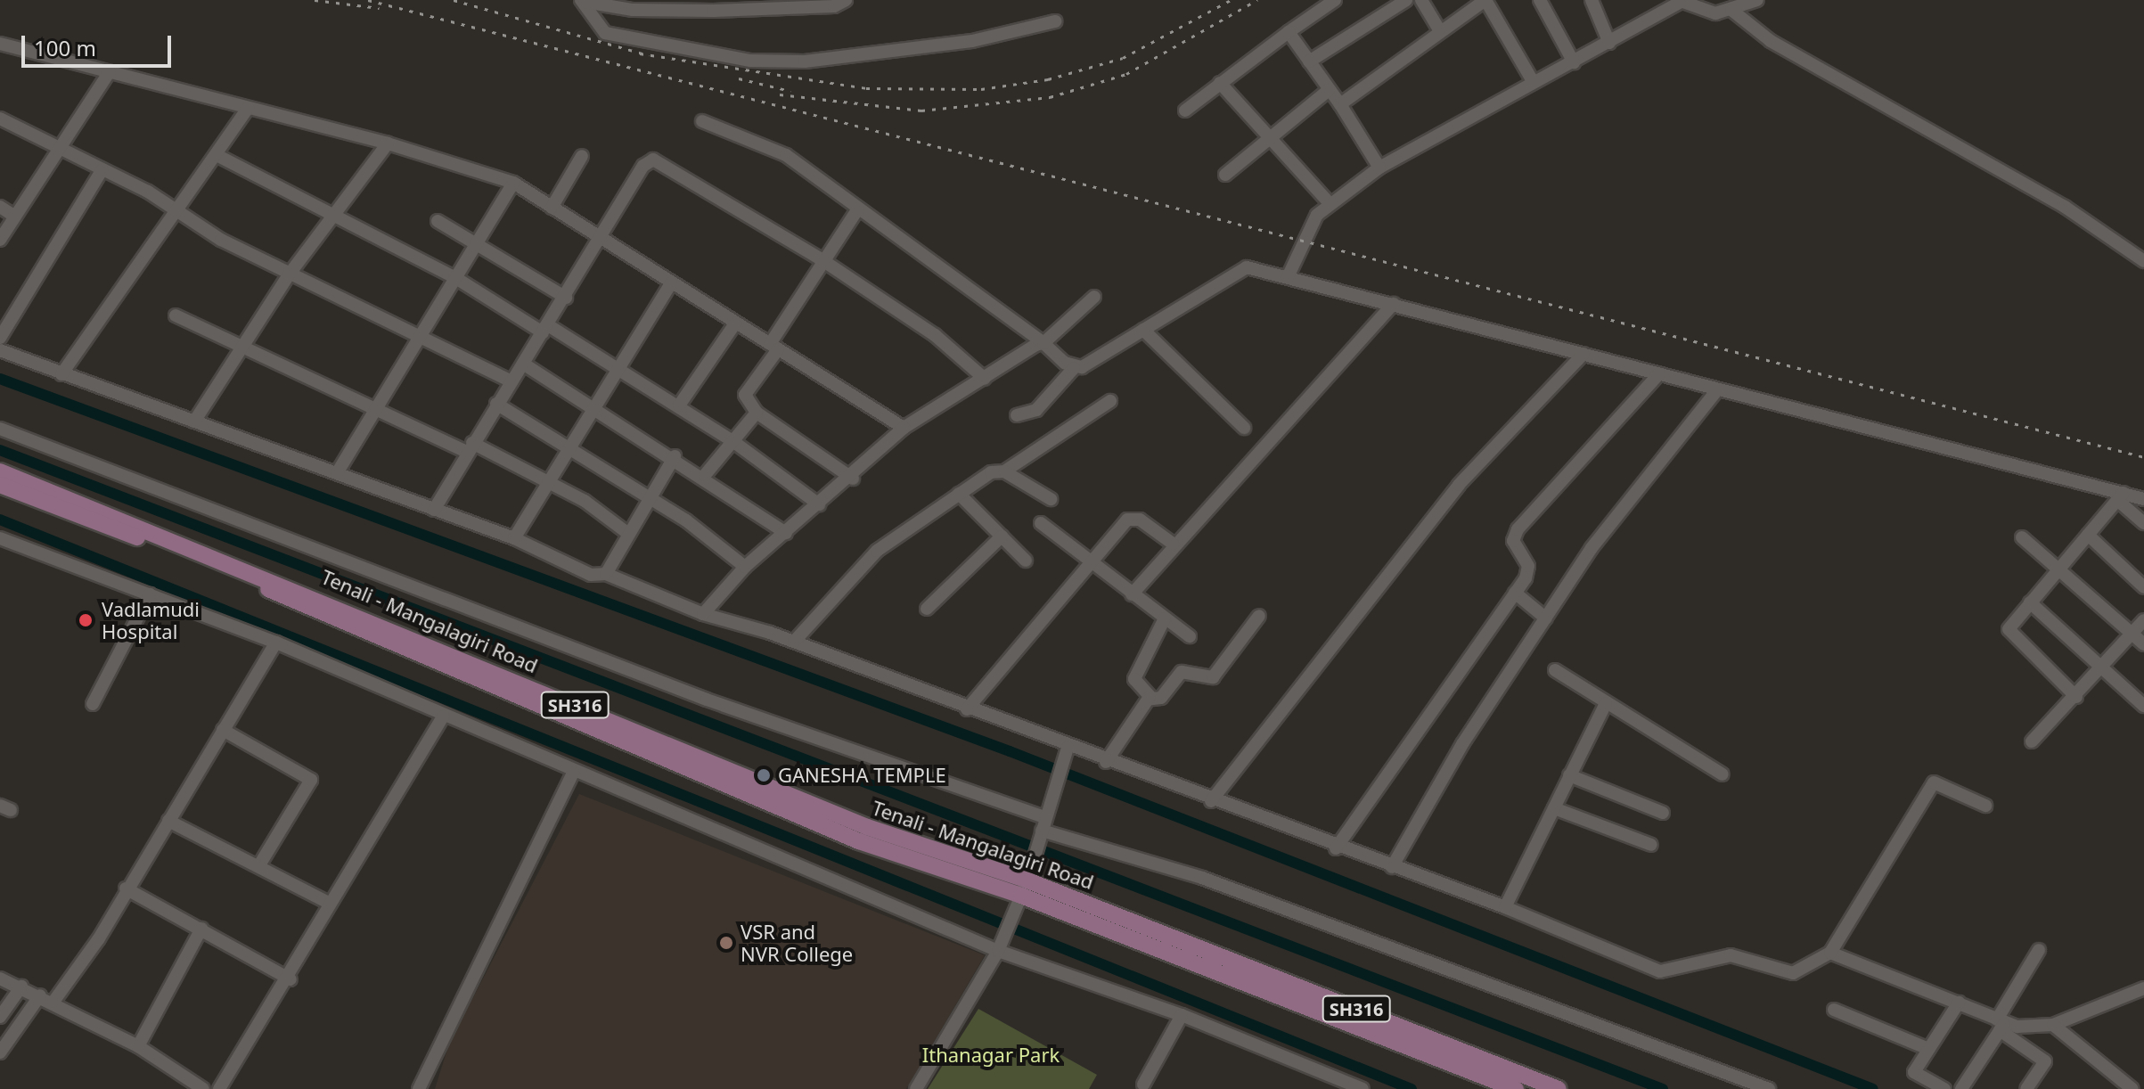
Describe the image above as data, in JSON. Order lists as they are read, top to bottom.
{
  "streets": {
    "main road": ["Tenali - Mangalagiri Road", "SH316"]
  },
  "parks": ["Ithanagar Park"],
  "places": ["Vadlamudi Hospital", "GANESHA TEMPLE", "VSR and NVR College"],
  "scale_bar": "100 m"
}
